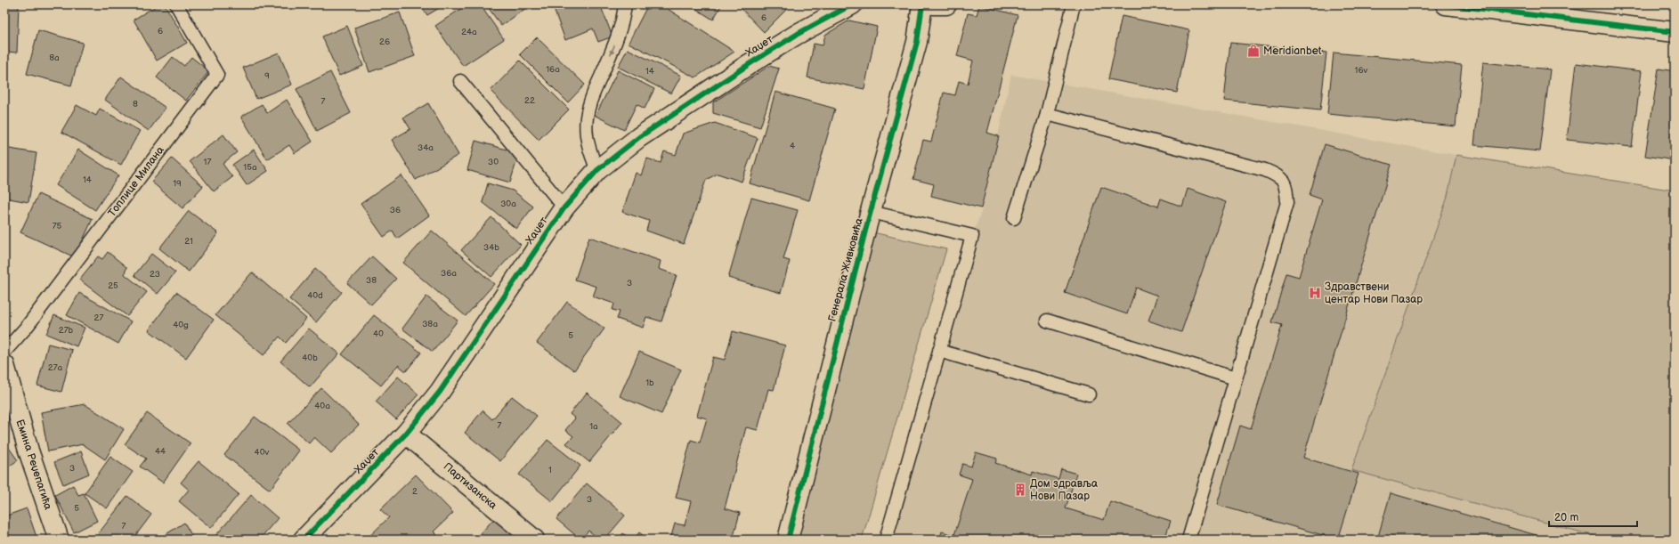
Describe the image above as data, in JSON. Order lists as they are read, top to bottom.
{
  "streets": {
    "street": [
      "Хаџет",
      "Генерала Живковића",
      "Емина Реџепагића",
      "Партизанска"
    ],
    "lane": ["Топлице Милана"]
  },
  "crossings": [
    ["Хаџет", "Партизанска"]
  ],
  "places": {
    "shop": ["Meridianbet"],
    "hospital": ["Здравствени центар Нови Пазар"],
    "building": ["Дом здравља Нови Пазар"]
  },
  "house_numbers": [
    "6",
    "6",
    "24a",
    "26",
    "8a",
    "16a",
    "16v",
    "14",
    "9",
    "22",
    "7",
    "8",
    "4",
    "34a",
    "17",
    "30",
    "15a",
    "14",
    "19",
    "30a",
    "36",
    "75",
    "21",
    "34b",
    "36a",
    "23",
    "38",
    "3",
    "25",
    "40d",
    "27",
    "38a",
    "40g",
    "27b",
    "40",
    "5",
    "40b",
    "27a",
    "1b",
    "40a",
    "7",
    "1a",
    "44",
    "40v",
    "3",
    "1",
    "2",
    "3",
    "5",
    "7"
  ],
  "scale_bar": "20 m"
}
